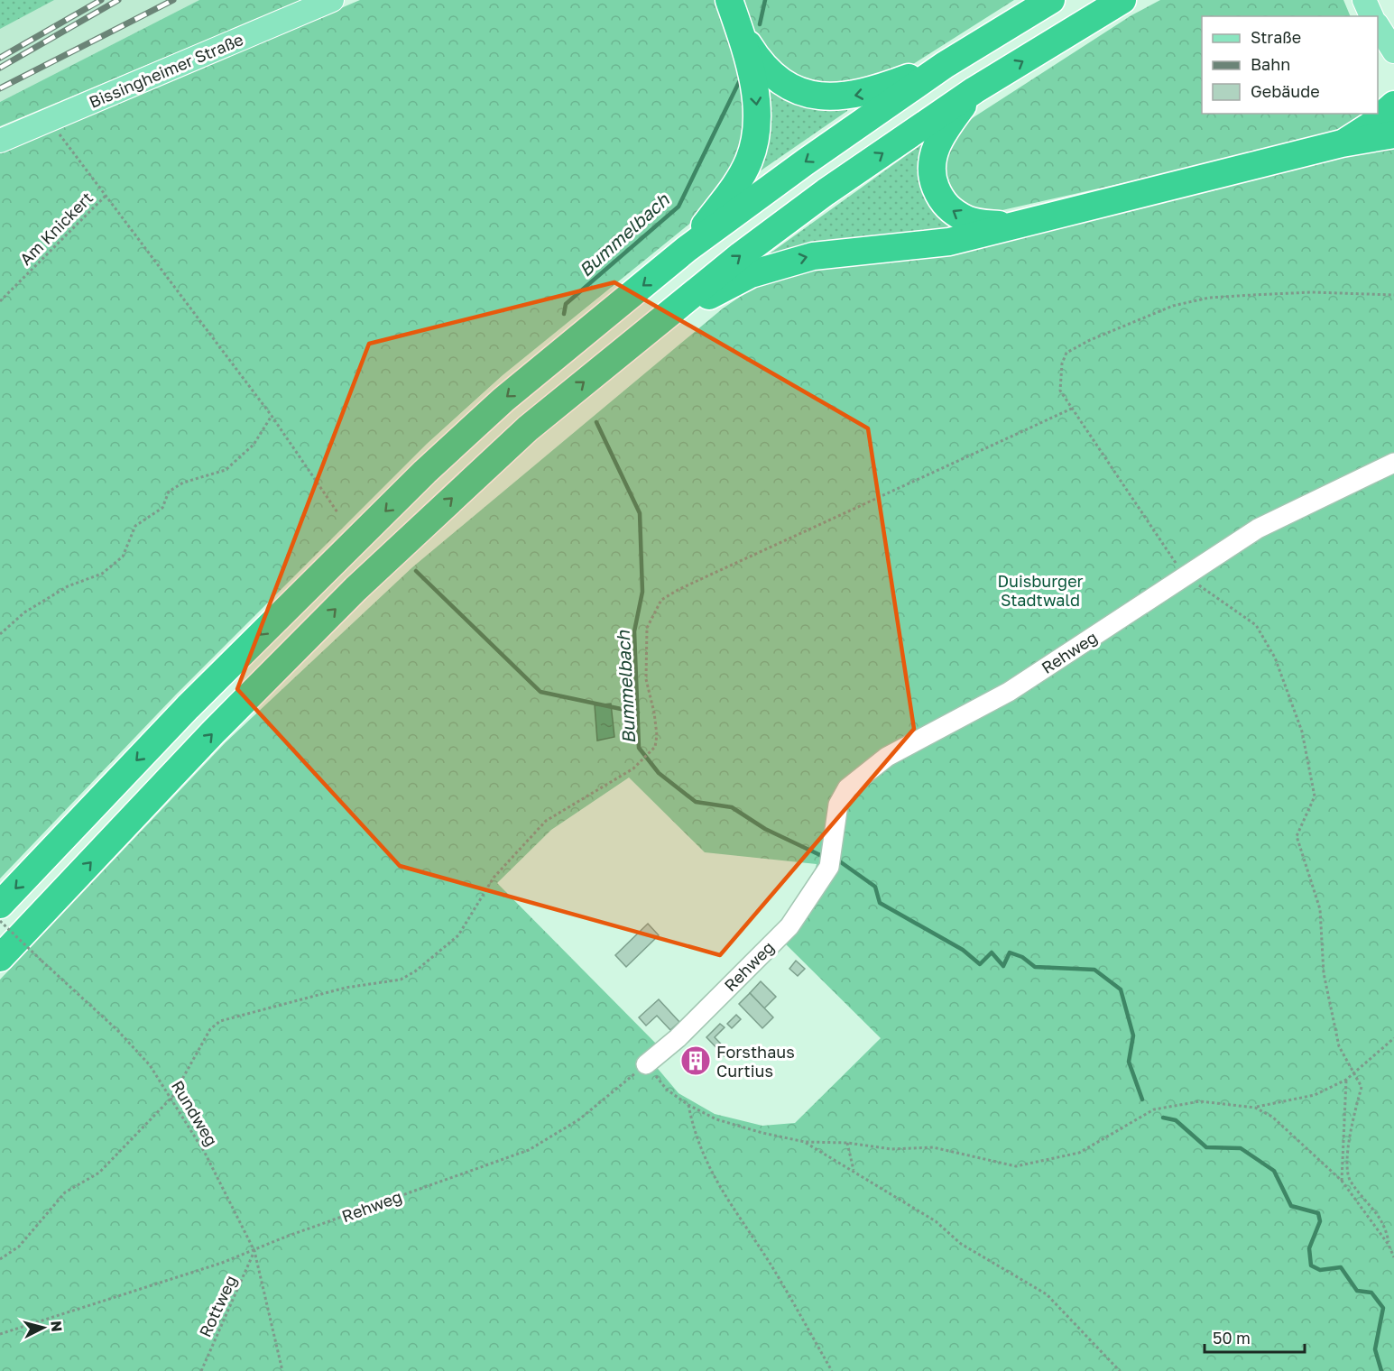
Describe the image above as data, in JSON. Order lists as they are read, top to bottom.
{
  "streets": {
    "main road": ["Bissingheimer Straße"],
    "lane": ["Rehweg"],
    "path": ["Am Knickert", "Rundweg", "Rottweg"]
  },
  "crossings": [
    ["Rehweg", "Rundweg"],
    ["Rehweg", "Rottweg"],
    ["Rundweg", "Rottweg"]
  ],
  "water": ["Bummelbach"],
  "parks": ["Duisburger Stadtwald"],
  "places": {
    "building": ["Forsthaus Curtius"]
  },
  "legend": ["Straße", "Bahn", "Gebäude"],
  "scale_bar": "50 m",
  "north": "right"
}
